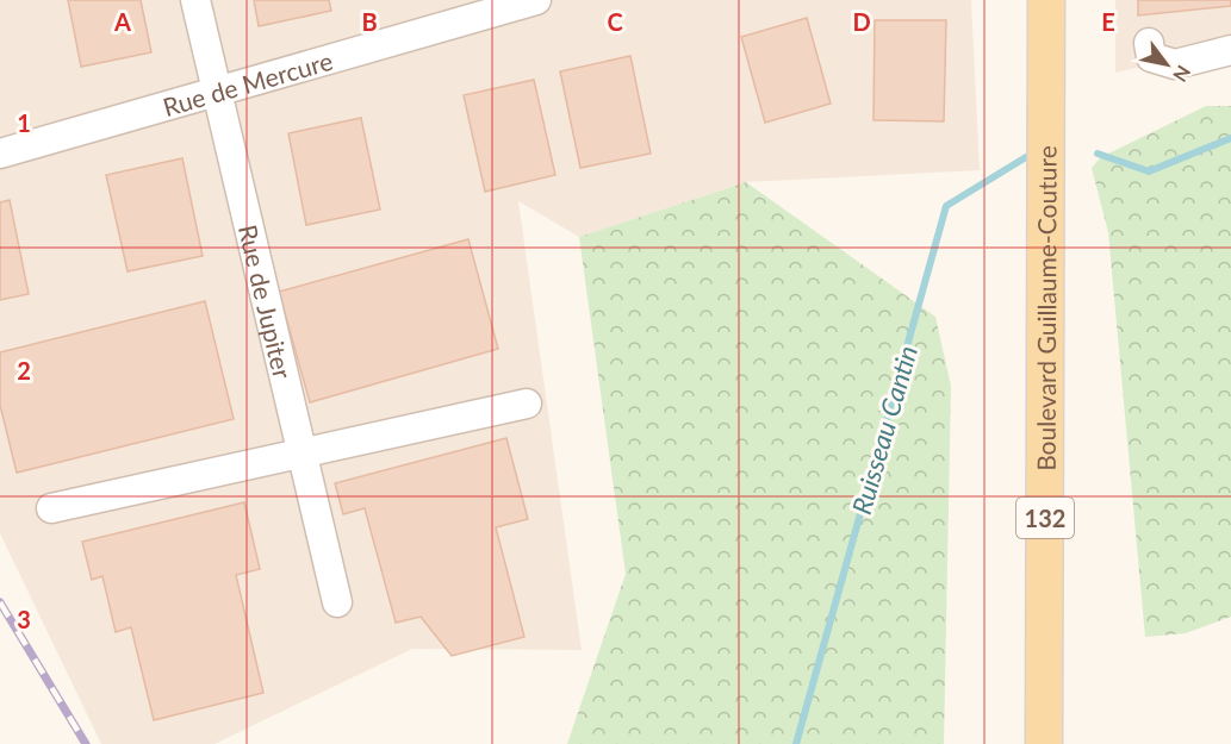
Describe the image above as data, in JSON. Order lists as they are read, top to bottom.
{
  "streets": {
    "main road": ["Boulevard Guillaume-Couture", "132"],
    "street": ["Rue de Mercure", "Rue de Jupiter"]
  },
  "crossings": [
    ["Rue de Mercure", "Rue de Jupiter"]
  ],
  "water": ["Ruisseau Cantin"],
  "north": "bottom right",
  "grid": {
    "columns": [
      "A",
      "B",
      "C",
      "D",
      "E"
    ],
    "rows": ["1", "2", "3"]
  }
}
